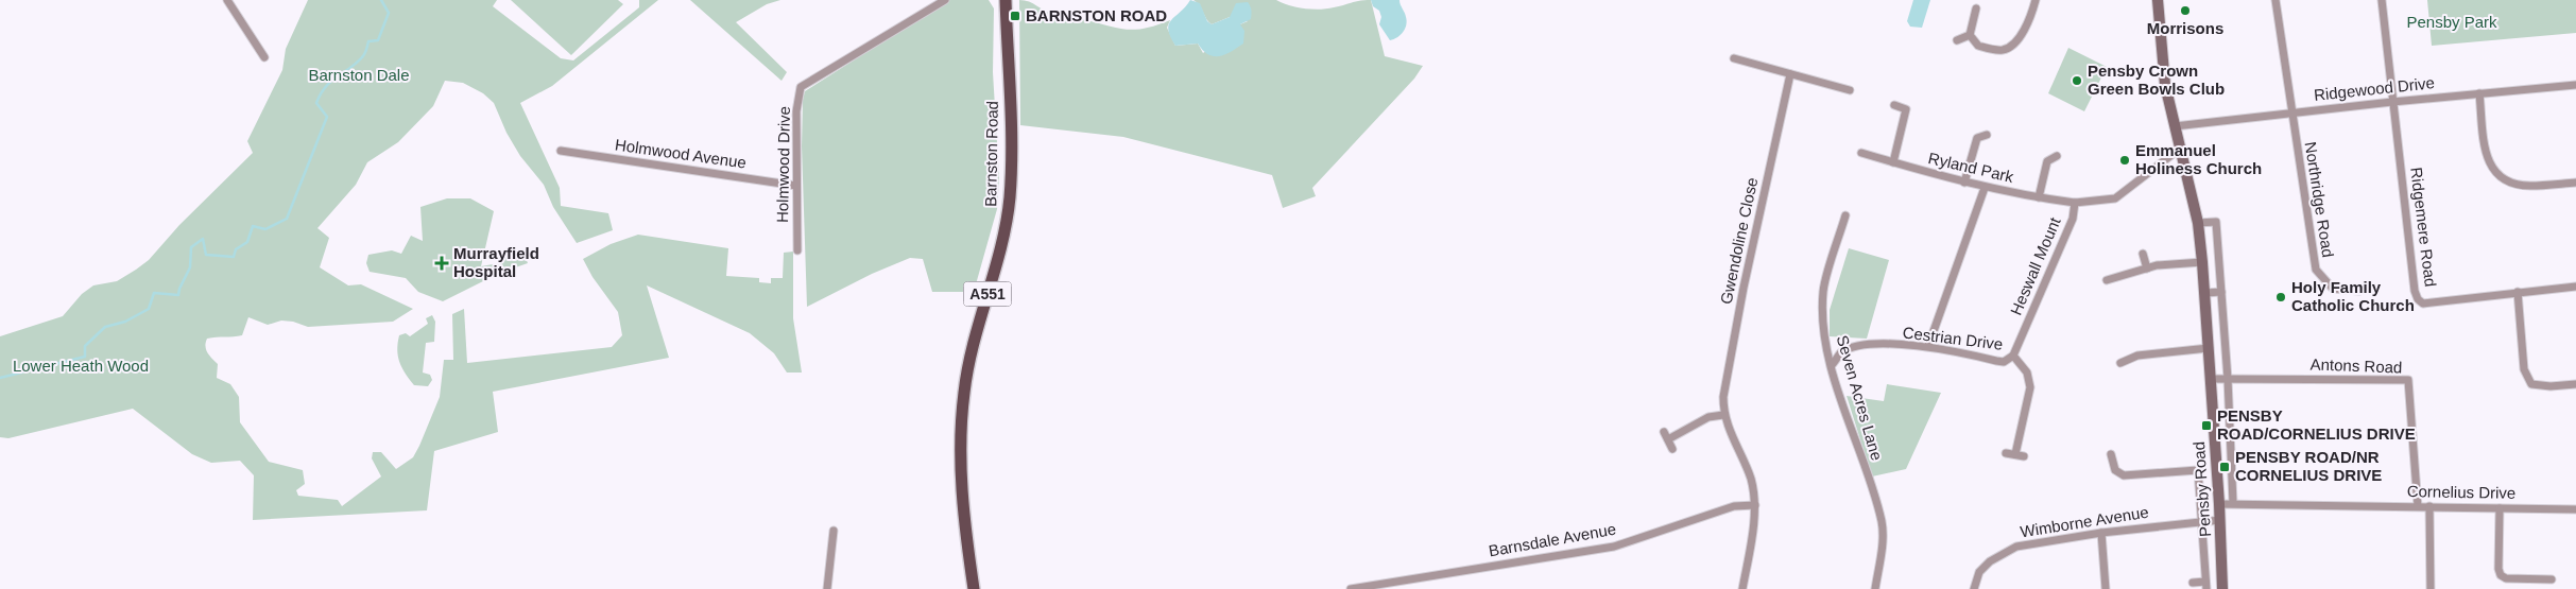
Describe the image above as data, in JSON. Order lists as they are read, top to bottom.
{
  "streets": {
    "main road": ["Barnston Road", "A551", "Pensby Road"],
    "street": [
      "Ridgewood Drive",
      "Holmwood Avenue",
      "Holmwood Drive",
      "Ryland Park",
      "Northridge Road",
      "Ridgemere Road",
      "Gwendoline Close",
      "Heswall Mount",
      "Cestrian Drive",
      "Antons Road",
      "Seven Acres Lane",
      "Cornelius Drive",
      "Wimborne Avenue",
      "Barnsdale Avenue"
    ]
  },
  "crossings": [
    ["Ridgewood Drive", "Northridge Road"],
    ["Ridgewood Drive", "Ridgemere Road"],
    ["Ridgewood Drive", "Pensby Road"],
    ["Holmwood Avenue", "Holmwood Drive"],
    ["Ryland Park", "Heswall Mount"],
    ["Heswall Mount", "Cestrian Drive"],
    ["Heswall Mount", "Pensby Road"],
    ["Cestrian Drive", "Seven Acres Lane"],
    ["Antons Road", "Pensby Road"],
    ["Antons Road", "Cornelius Drive"],
    ["Pensby Road", "Cornelius Drive"],
    ["Pensby Road", "Wimborne Avenue"]
  ],
  "parks": ["Pensby Park", "Barnston Dale", "Lower Heath Wood"],
  "places": {
    "other": [
      "Morrisons",
      "Pensby Crown Green Bowls Club",
      "Emmanuel Holiness Church",
      "Holy Family Catholic Church"
    ],
    "transit": ["BARNSTON ROAD", "PENSBY ROAD/CORNELIUS DRIVE", "PENSBY ROAD/NR CORNELIUS DRIVE"],
    "health": ["Murrayfield Hospital"]
  }
}
